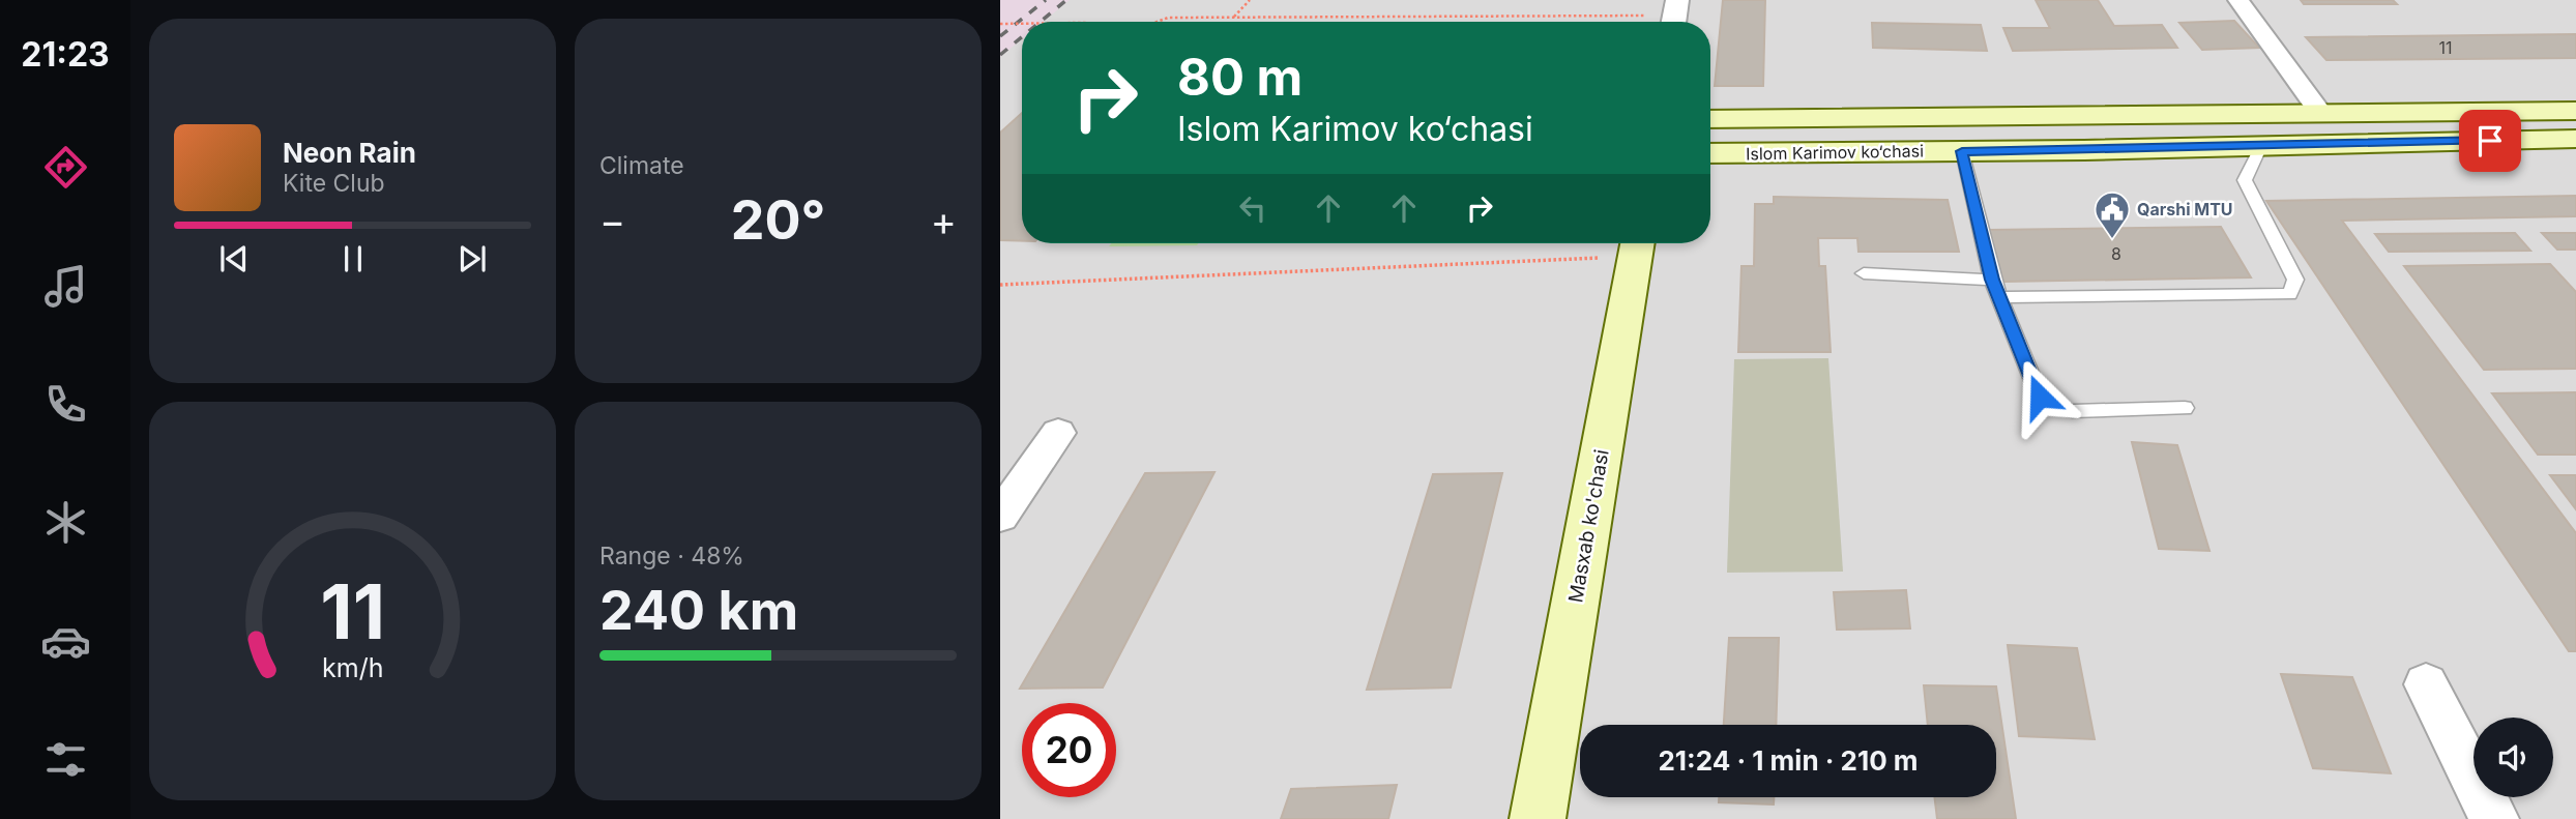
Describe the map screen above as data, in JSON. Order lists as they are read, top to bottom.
{
  "streets": {
    "main road": ["Islom Karimov ko‘chasi", "Masxab ko'chasi"]
  },
  "places": {
    "public building": ["Qarshi MTU"]
  },
  "house_numbers": ["11", "8"],
  "page": {
    "tabs": "21:23",
    "tile": [
      "Climate",
      ["Range · 48%", "240 km"]
    ],
    "turn": ["80 m", "Islom Karimov ko‘chasi"],
    "song": ["Neon Rain", "Kite Club"],
    "heat": ["−", "20°", "+"],
    "limit": "20",
    "trip": "21:24 · 1 min · 210 m",
    "gauge": ["11", "km/h"]
  }
}
